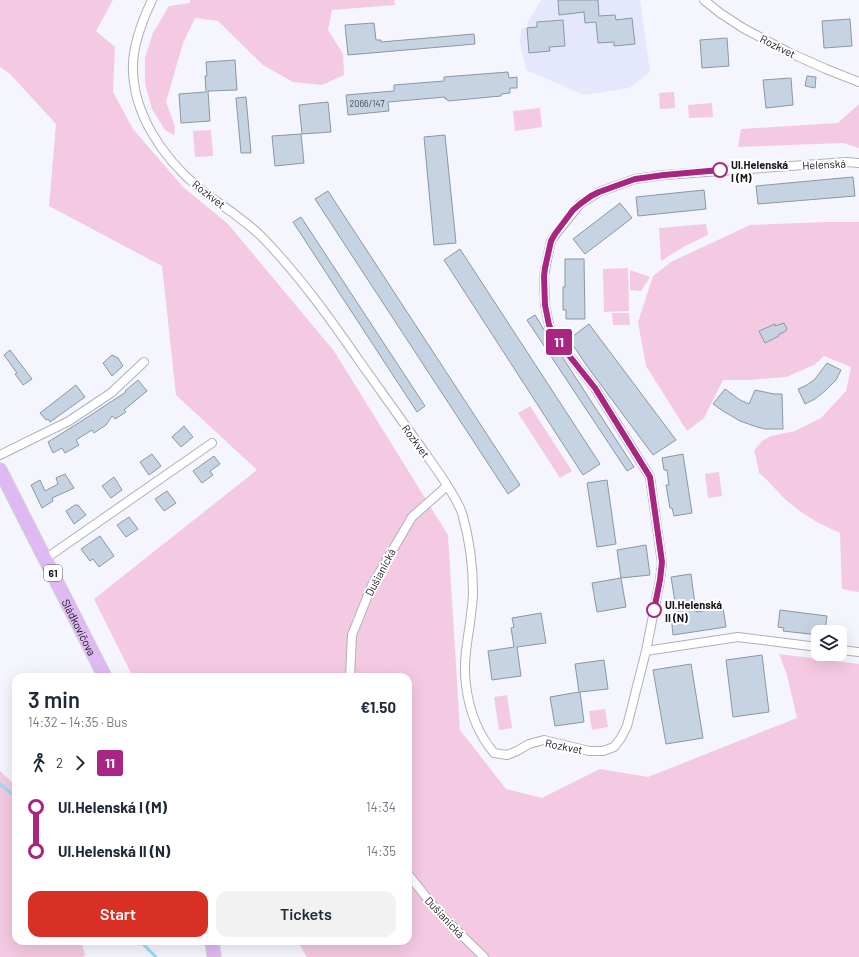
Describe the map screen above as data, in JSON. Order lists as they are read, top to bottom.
{
  "streets": {
    "main road": ["61", "Sládkovičova"],
    "street": ["Rozkvet", "Helenská", "Dušianická"]
  },
  "crossings": [
    ["Rozkvet", "Helenská"],
    ["Rozkvet", "Dušianická"]
  ],
  "places": ["Ul.Helenská I (M)", "Ul.Helenská II (N)"],
  "lines": ["bus line 11"],
  "house_numbers": ["2066/147"],
  "page": {
    "on_map": "11",
    "heading": ["3 min", "14:32 – 14:35 · Bus", "€1.50"],
    "legs": ["2", "11"],
    "list": [
      {
        "name": "Ul.Helenská I (M)",
        "value": "14:34"
      },
      {
        "name": "Ul.Helenská II (N)",
        "value": "14:35"
      }
    ],
    "buttons": ["Start", "Tickets"]
  }
}
